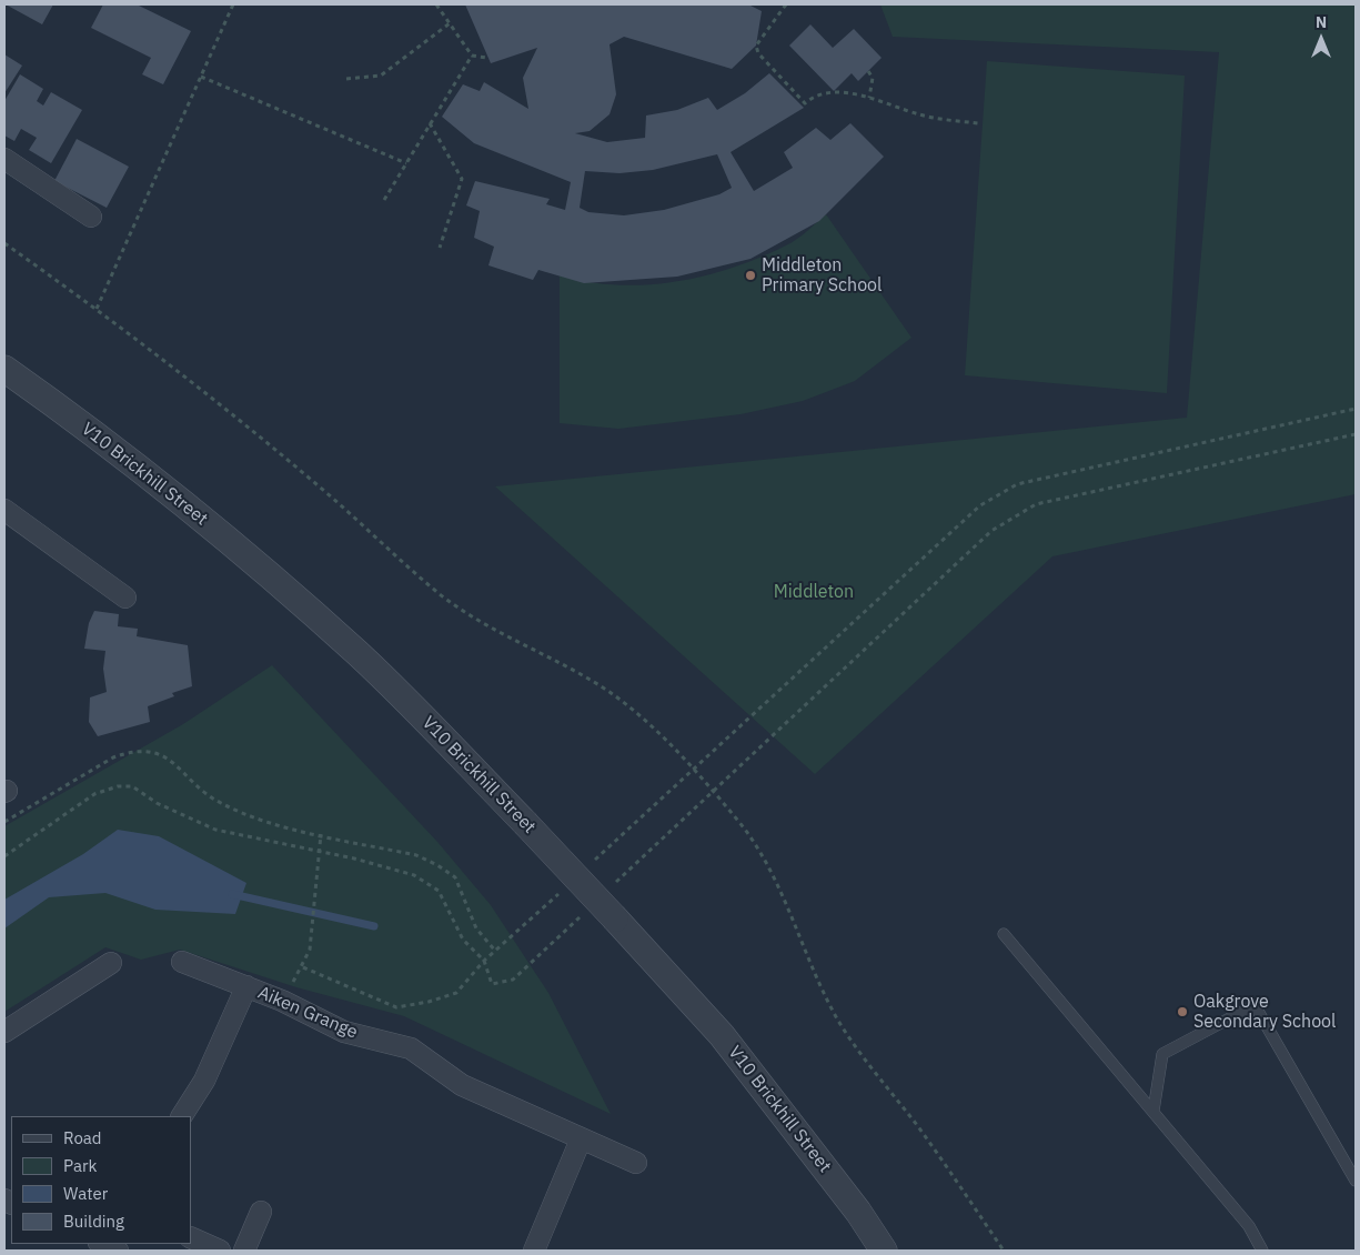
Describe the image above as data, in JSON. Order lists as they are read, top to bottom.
{
  "streets": {
    "street": ["V10 Brickhill Street", "Aiken Grange"]
  },
  "parks": ["Middleton"],
  "places": ["Middleton Primary School", "Oakgrove Secondary School"],
  "legend": [
    "Road",
    "Park",
    "Water",
    "Building"
  ],
  "north": "top"
}
